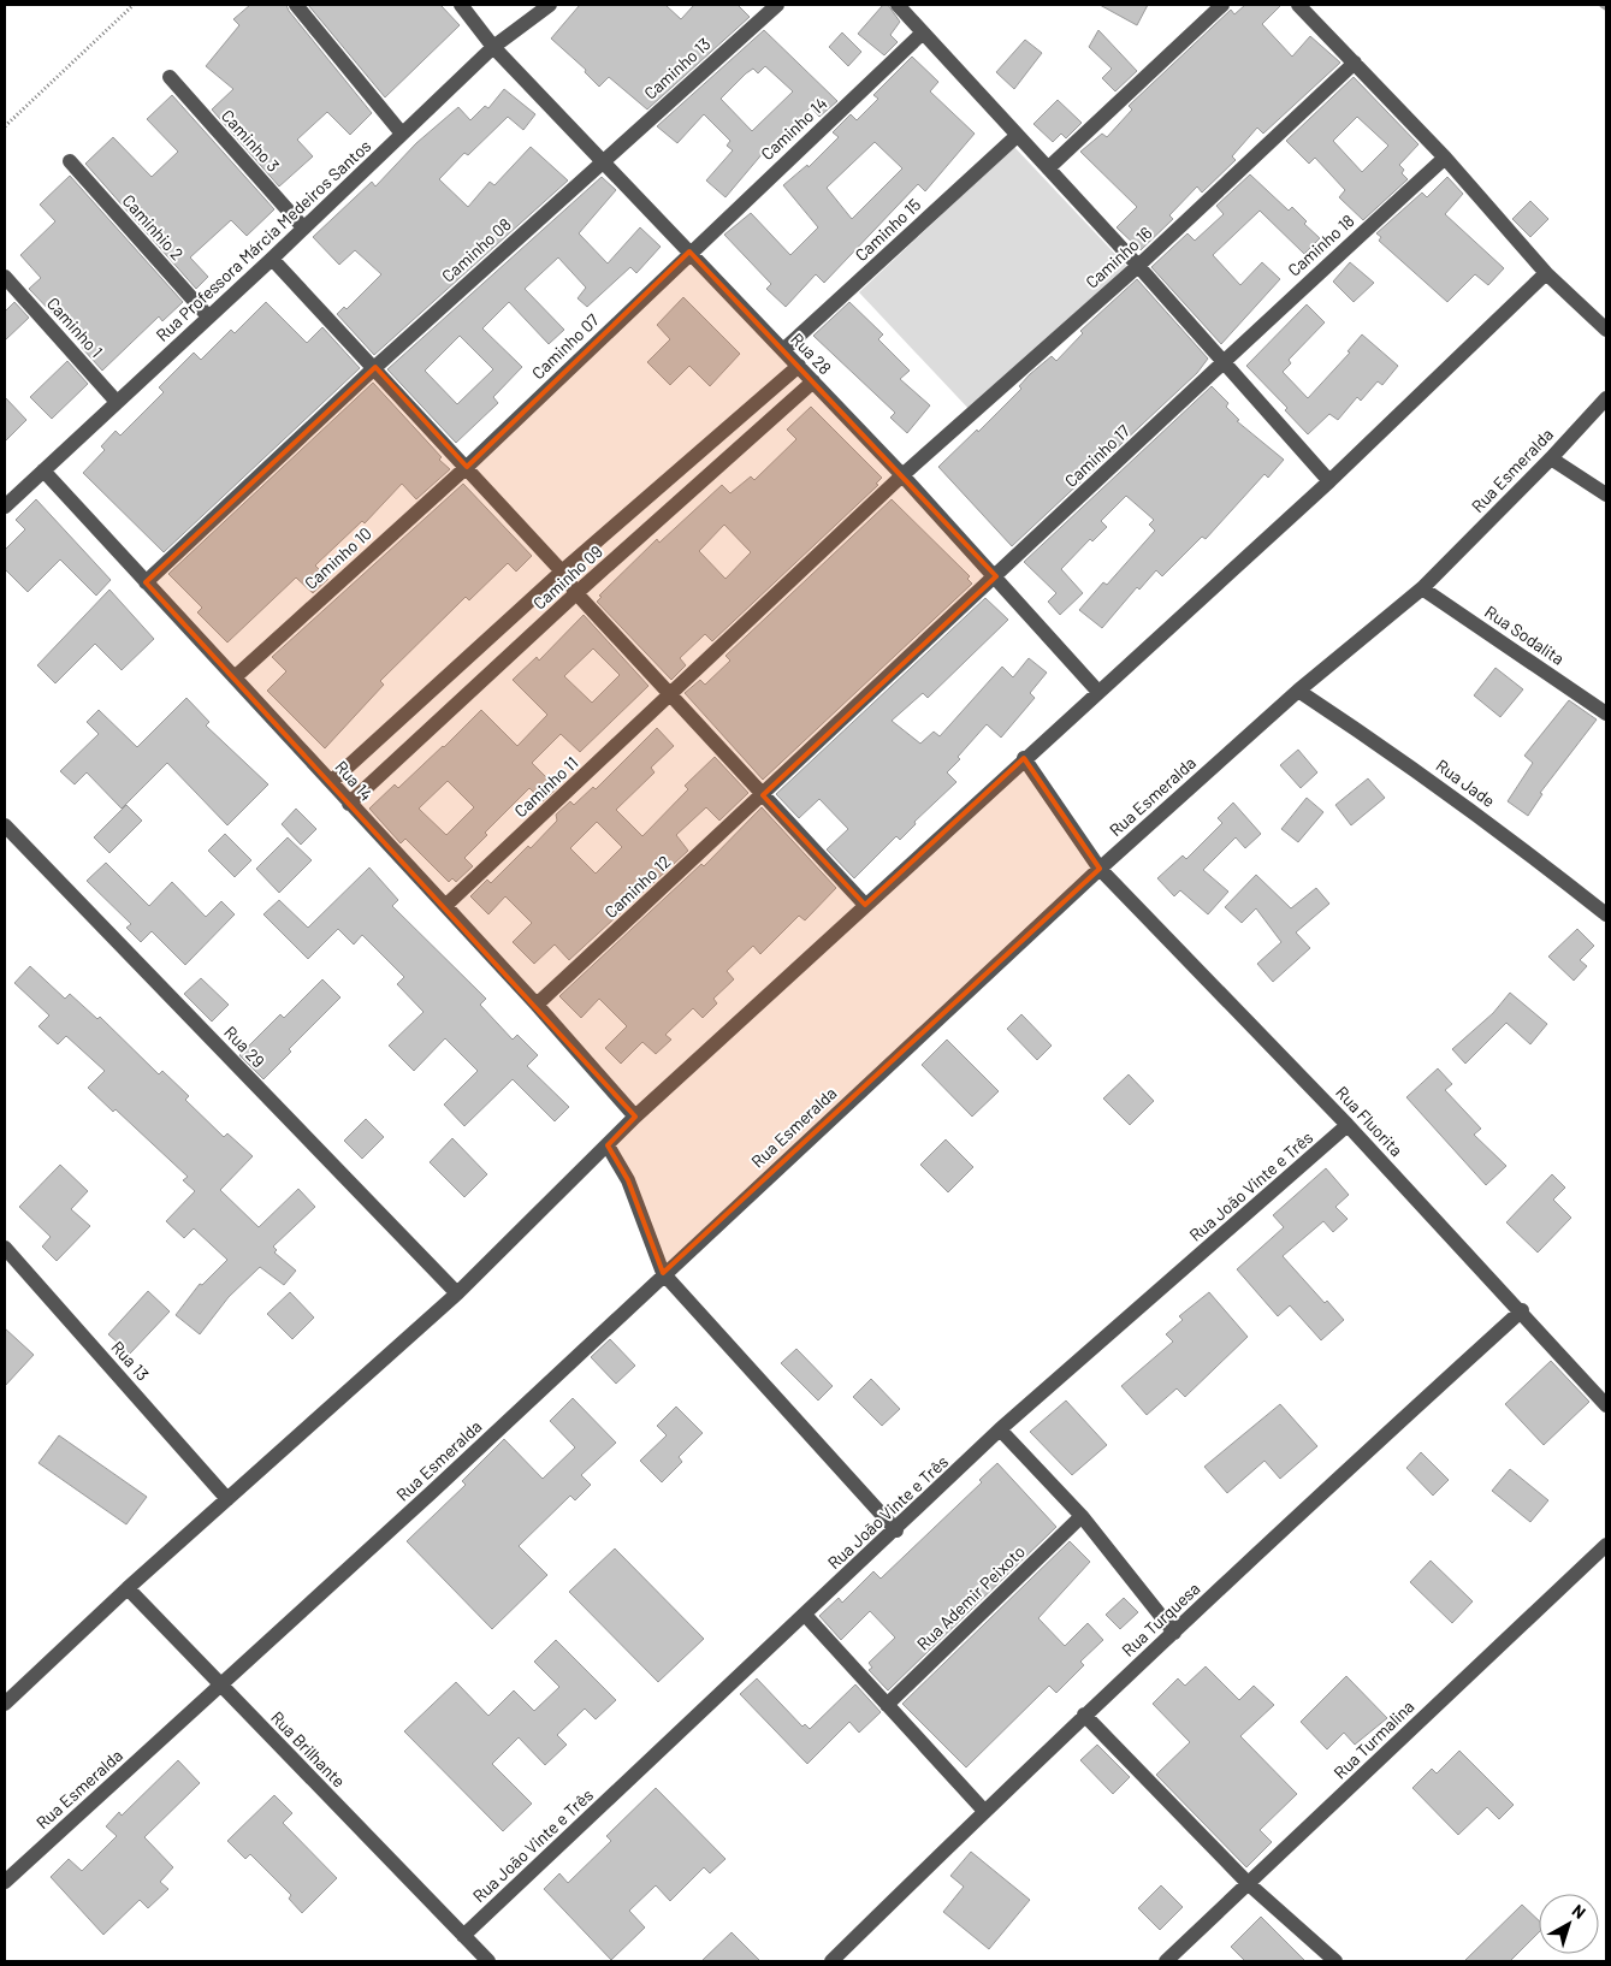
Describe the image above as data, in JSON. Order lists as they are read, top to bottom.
{
  "streets": {
    "street": [
      "Caminho 13",
      "Caminho 14",
      "Caminho 3",
      "Caminhio 2",
      "Caminho 15",
      "Rua Professora Márcia Medeiros Santos",
      "Caminho 18",
      "Caminho 08",
      "Caminho 16",
      "Caminho 1",
      "Caminho 07",
      "Rua 28",
      "Caminho 17",
      "Rua Esmeralda",
      "Caminho 10",
      "Caminho 09",
      "Rua Sodalita",
      "Rua 14",
      "Rua Jade",
      "Caminho 11",
      "Caminho 12",
      "Rua 29",
      "Rua Fluorita",
      "Rua João Vinte e Três",
      "Rua 13",
      "Rua Ademir Peixoto",
      "Rua Turquesa",
      "Rua Turmalina",
      "Rua Brilhante"
    ]
  },
  "crossings": [
    ["Caminho 13", "Caminho 08"],
    ["Caminho 13", "Rua 28"],
    ["Caminho 14", "Caminho 07"],
    ["Caminho 14", "Rua 28"],
    ["Caminho 3", "Rua Professora Márcia Medeiros Santos"],
    ["Caminhio 2", "Rua Professora Márcia Medeiros Santos"],
    ["Caminho 15", "Rua 28"],
    ["Rua Professora Márcia Medeiros Santos", "Caminho 1"],
    ["Rua Professora Márcia Medeiros Santos", "Rua 28"],
    ["Rua Professora Márcia Medeiros Santos", "Rua 14"],
    ["Caminho 18", "Caminho 17"],
    ["Caminho 08", "Rua 28"],
    ["Caminho 16", "Rua 28"],
    ["Caminho 16", "Caminho 11"],
    ["Caminho 07", "Rua 28"],
    ["Caminho 07", "Caminho 10"],
    ["Rua 28", "Caminho 17"],
    ["Rua 28", "Caminho 09"],
    ["Caminho 17", "Caminho 12"],
    ["Rua Esmeralda", "Rua Sodalita"],
    ["Rua Esmeralda", "Rua Jade"],
    ["Rua Esmeralda", "Rua Fluorita"],
    ["Rua Esmeralda", "Rua Brilhante"],
    ["Caminho 10", "Rua 14"],
    ["Caminho 09", "Rua 14"],
    ["Rua 14", "Caminho 11"],
    ["Rua 14", "Caminho 12"],
    ["Rua Fluorita", "Rua João Vinte e Três"],
    ["Rua Fluorita", "Rua Turquesa"],
    ["Rua João Vinte e Três", "Rua Brilhante"]
  ],
  "north": "top right"
}
